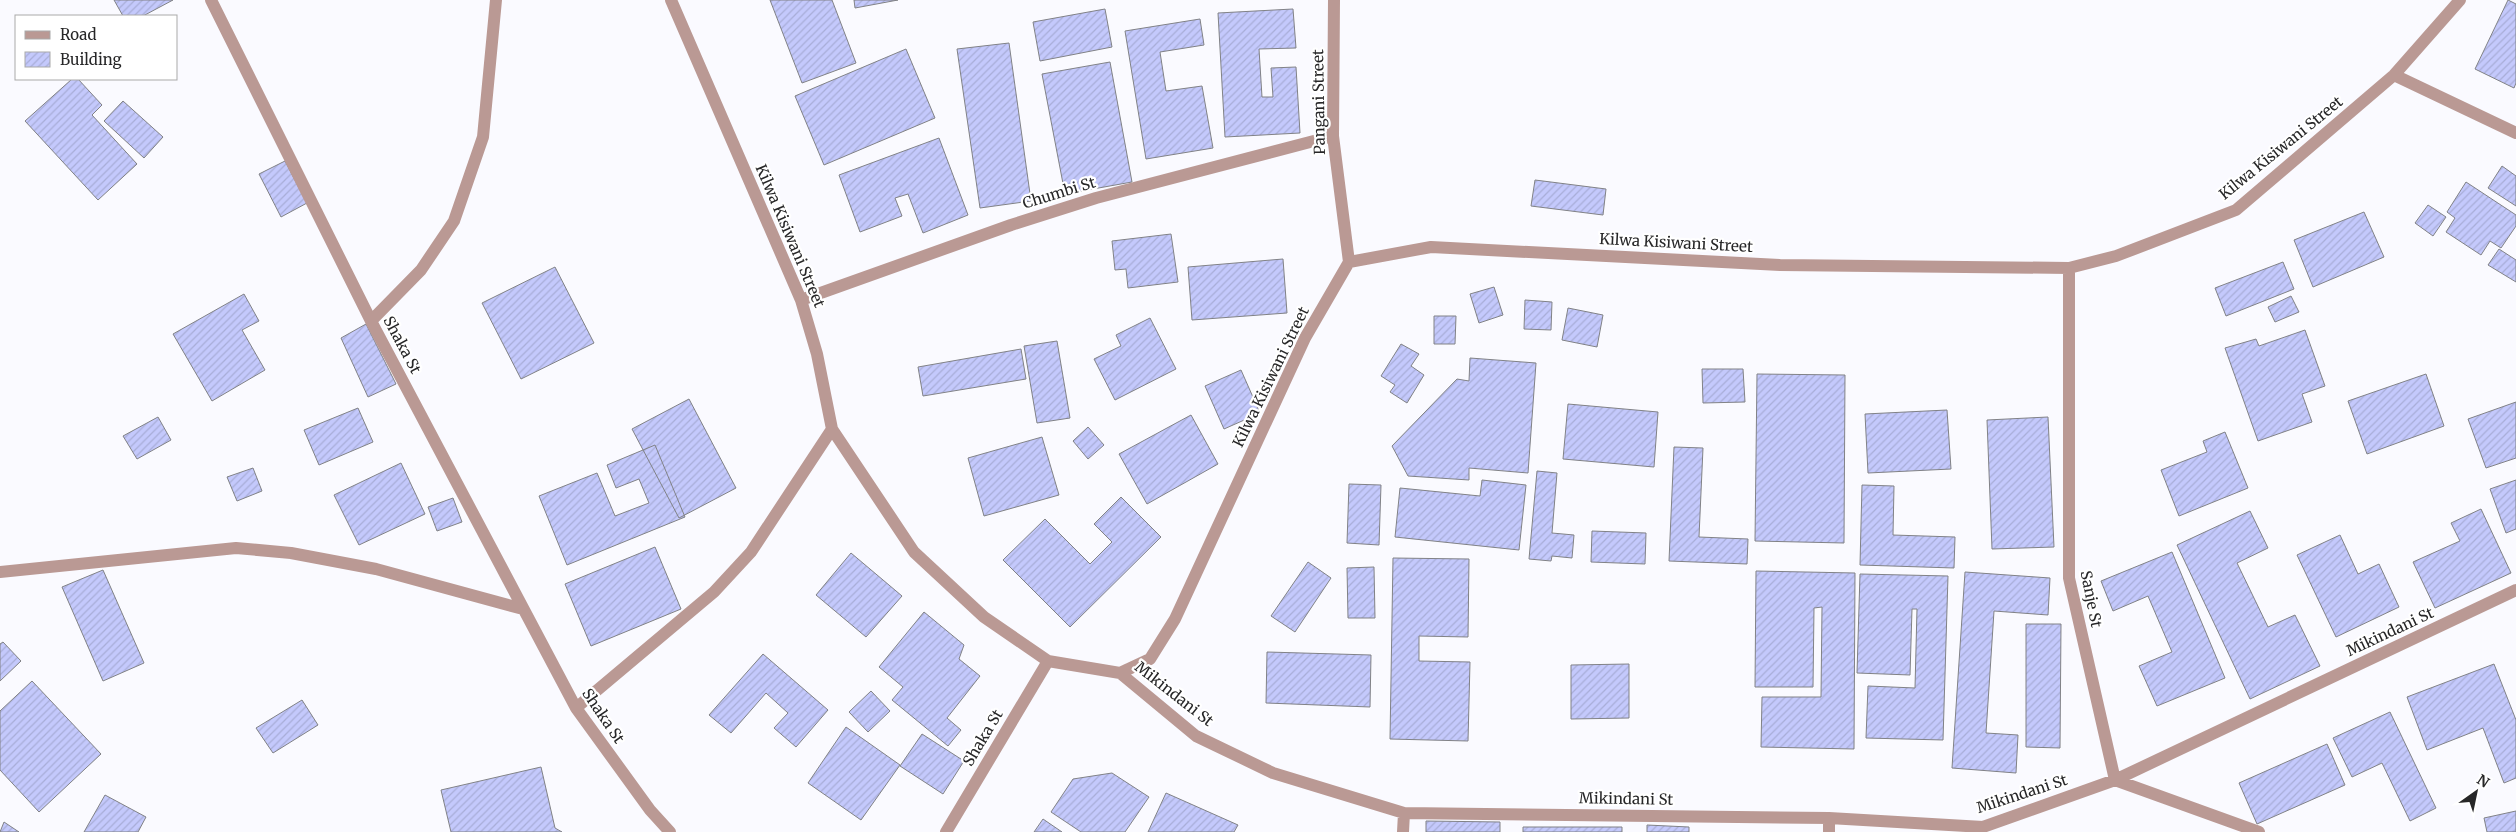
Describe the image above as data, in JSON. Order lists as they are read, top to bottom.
{
  "streets": {
    "street": [
      "Pangani Street",
      "Kilwa Kisiwani Street",
      "Chumbi St",
      "Shaka St",
      "Sanje St",
      "Mikindani St"
    ]
  },
  "crossings": [
    ["Pangani Street", "Kilwa Kisiwani Street"],
    ["Pangani Street", "Chumbi St"],
    ["Kilwa Kisiwani Street", "Chumbi St"],
    ["Kilwa Kisiwani Street", "Shaka St"],
    ["Kilwa Kisiwani Street", "Sanje St"],
    ["Kilwa Kisiwani Street", "Mikindani St"],
    ["Sanje St", "Mikindani St"]
  ],
  "legend": ["Road", "Building"],
  "north": "top right"
}
